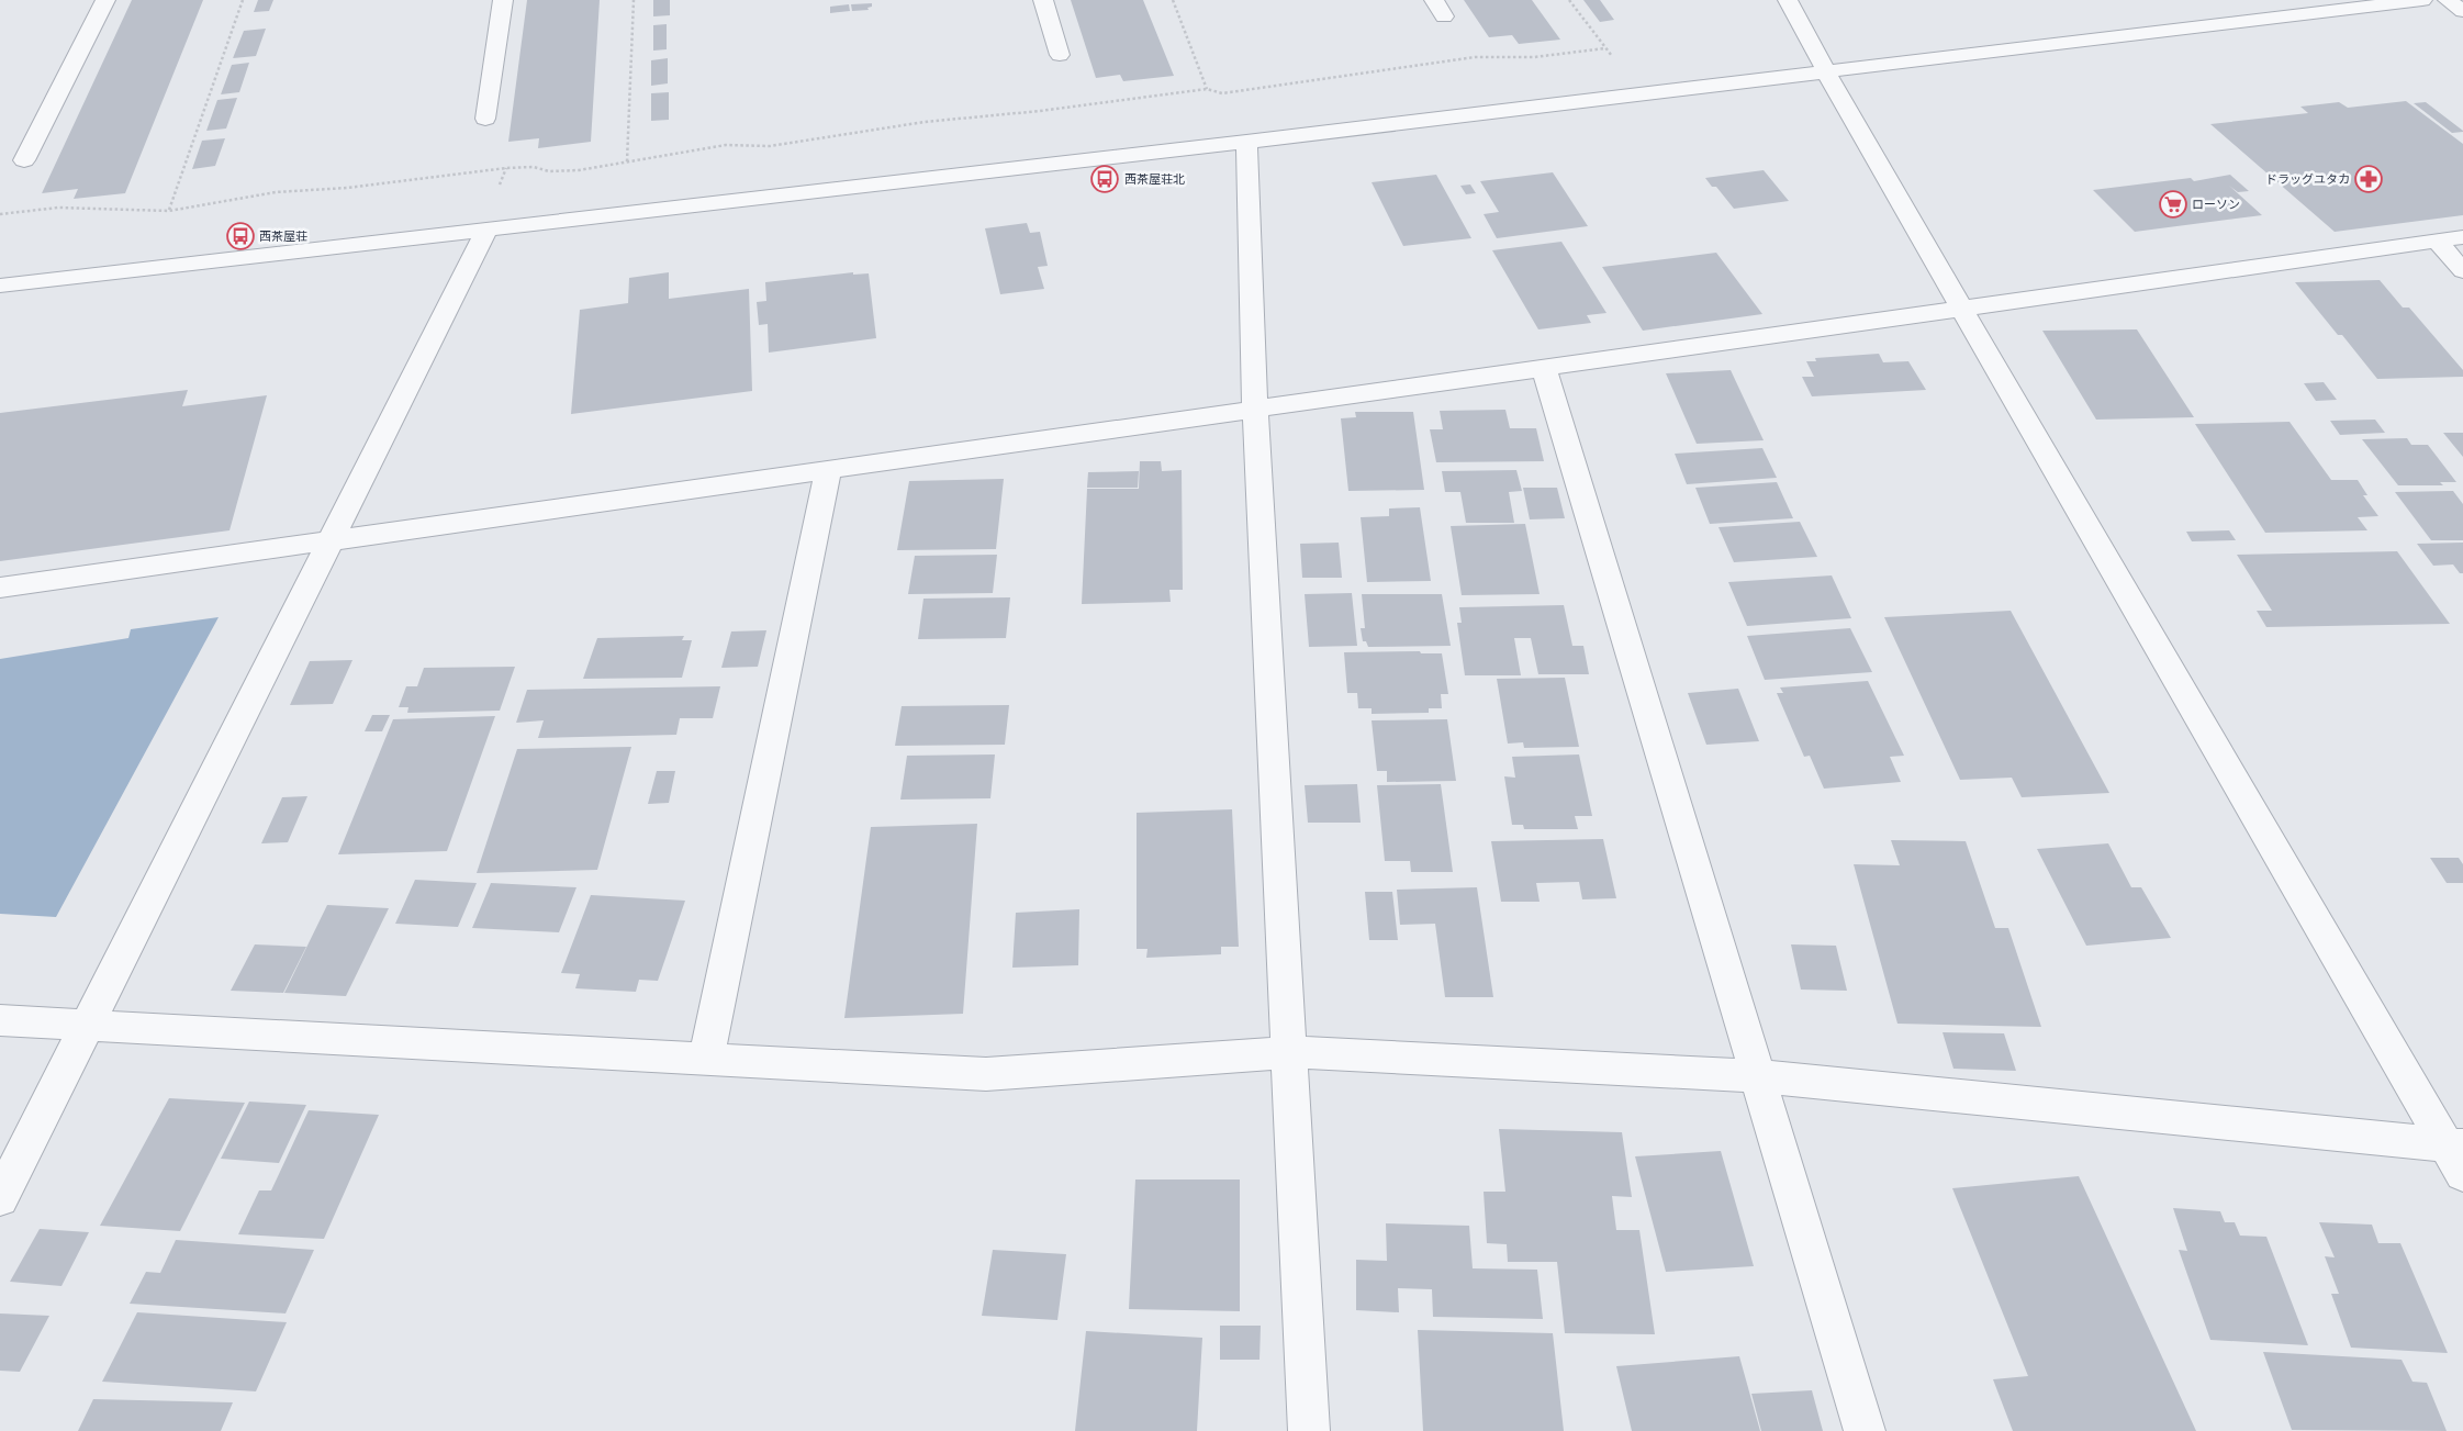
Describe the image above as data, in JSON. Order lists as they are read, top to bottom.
{
  "places": {
    "bus stop": ["西茶屋荘北", "西茶屋荘"],
    "pharmacy": ["ドラッグユタカ"],
    "supermarket": ["ローソン"]
  }
}
